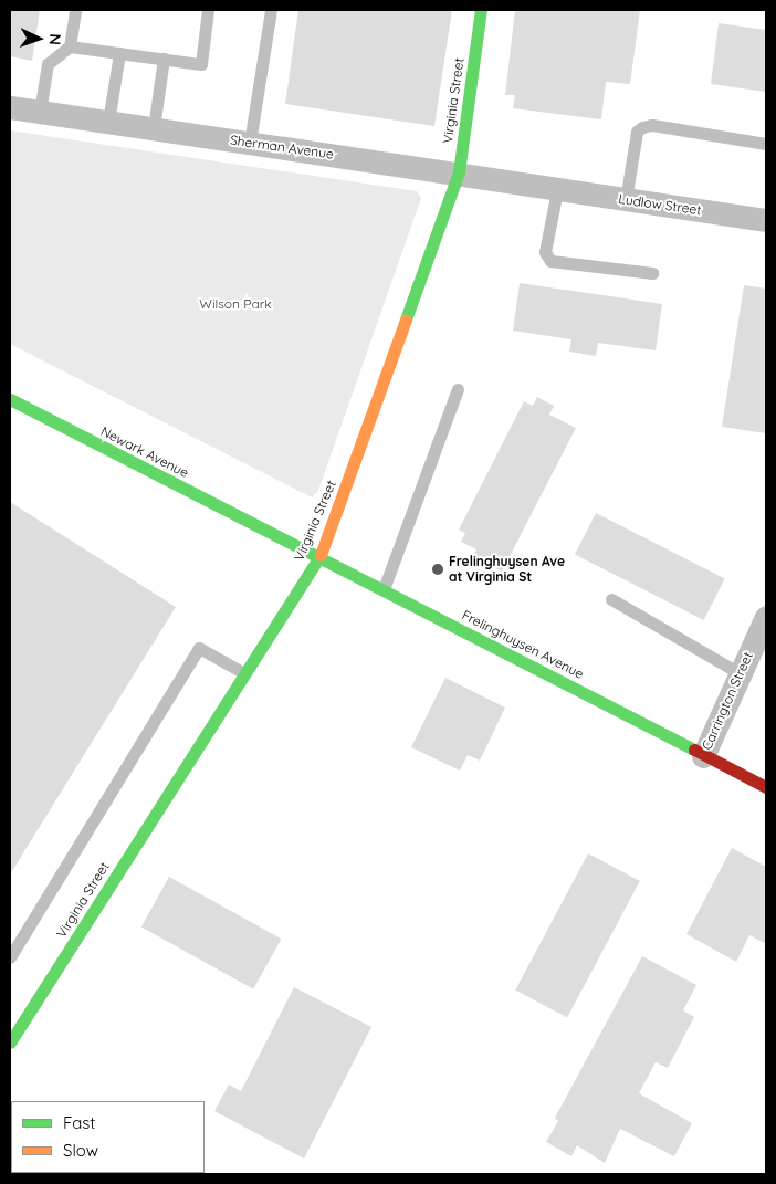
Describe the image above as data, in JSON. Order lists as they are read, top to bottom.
{
  "streets": {
    "street": [
      "Virginia Street",
      "Sherman Avenue",
      "Ludlow Street",
      "Newark Avenue",
      "Frelinghuysen Avenue",
      "Carrington Street"
    ]
  },
  "crossings": [
    ["Virginia Street", "Sherman Avenue"],
    ["Virginia Street", "Frelinghuysen Avenue"],
    ["Sherman Avenue", "Ludlow Street"],
    ["Newark Avenue", "Frelinghuysen Avenue"],
    ["Frelinghuysen Avenue", "Carrington Street"]
  ],
  "parks": ["Wilson Park"],
  "places": ["Frelinghuysen Ave at Virginia St"],
  "legend": ["Fast", "Slow"],
  "north": "right"
}
